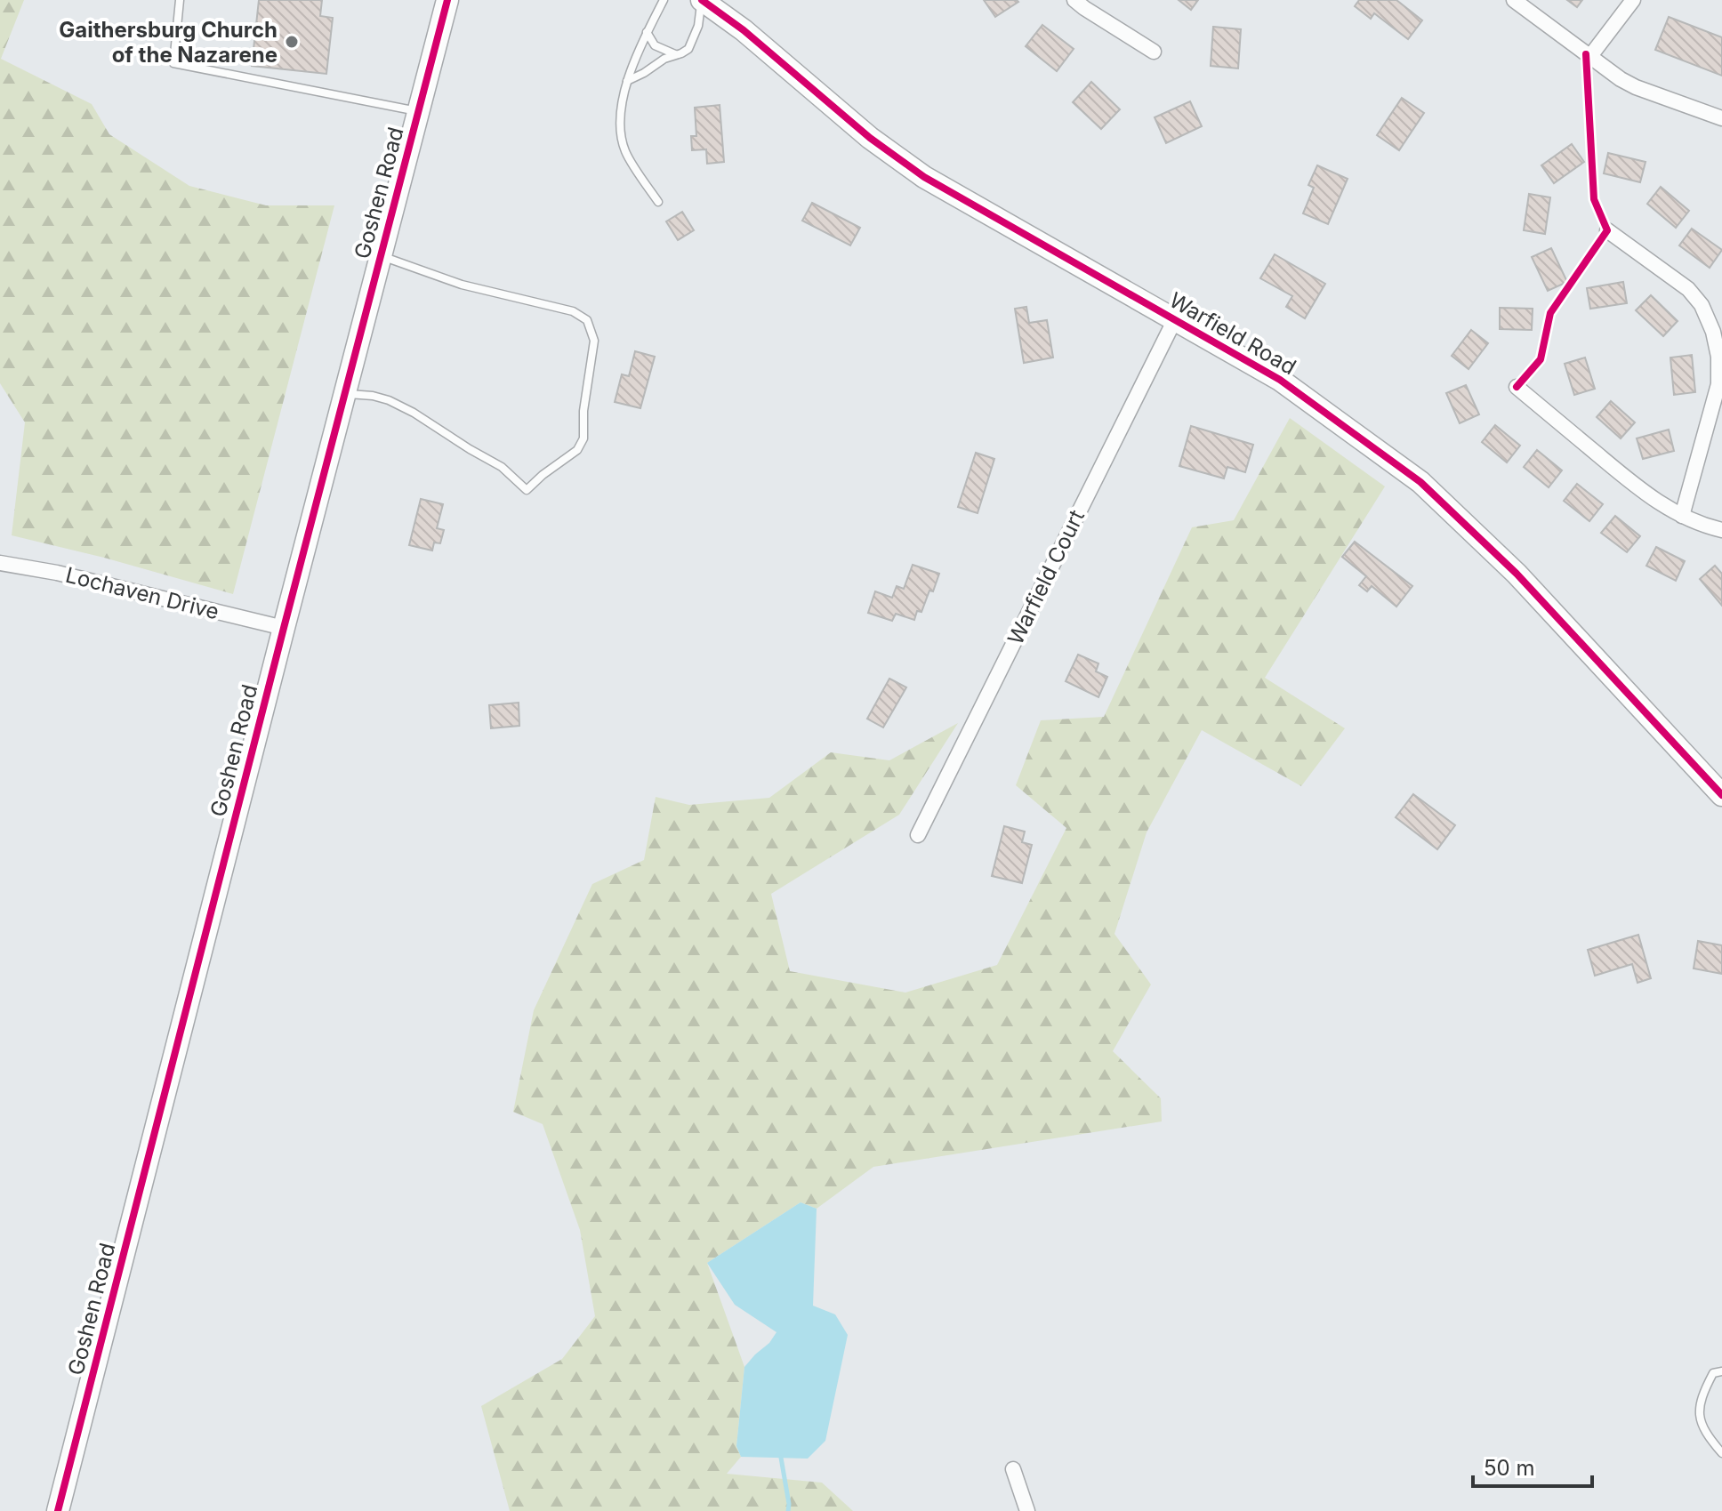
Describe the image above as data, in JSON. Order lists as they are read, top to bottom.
{
  "streets": {
    "street": [
      "Goshen Road",
      "Warfield Road",
      "Warfield Court",
      "Lochaven Drive"
    ]
  },
  "crossings": [
    ["Goshen Road", "Lochaven Drive"],
    ["Warfield Road", "Warfield Court"]
  ],
  "places": ["Gaithersburg Church of the Nazarene"],
  "scale_bar": "50 m"
}
